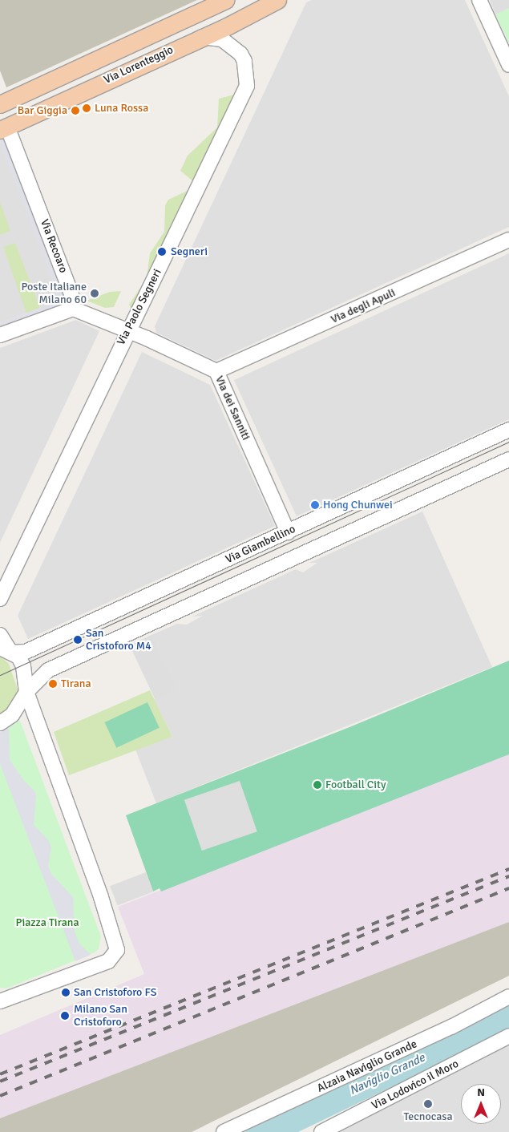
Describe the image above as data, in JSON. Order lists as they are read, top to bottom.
{
  "streets": {
    "main road": ["Via Lorenteggio"],
    "street": [
      "Via Recoaro",
      "Via degli Apuli",
      "Via Paolo Segneri",
      "Via dei Sanniti",
      "Via Giambellino",
      "Alzaia Naviglio Grande",
      "Via Lodovico il Moro"
    ]
  },
  "crossings": [
    ["Via Lorenteggio", "Via Recoaro"],
    ["Via Lorenteggio", "Via Paolo Segneri"],
    ["Via degli Apuli", "Via dei Sanniti"],
    ["Via Paolo Segneri", "Via dei Sanniti"],
    ["Via dei Sanniti", "Via Giambellino"]
  ],
  "water": ["Naviglio Grande"],
  "parks": ["Piazza Tirana"],
  "places": [
    "Luna Rossa",
    "Bar Giggia",
    "Segneri",
    "Poste Italiane Milano 60",
    "Hong Chunwei",
    "San Cristoforo M4",
    "Tirana",
    "Football City",
    "San Cristoforo FS",
    "Milano San Cristoforo",
    "Tecnocasa"
  ],
  "north": "top"
}
